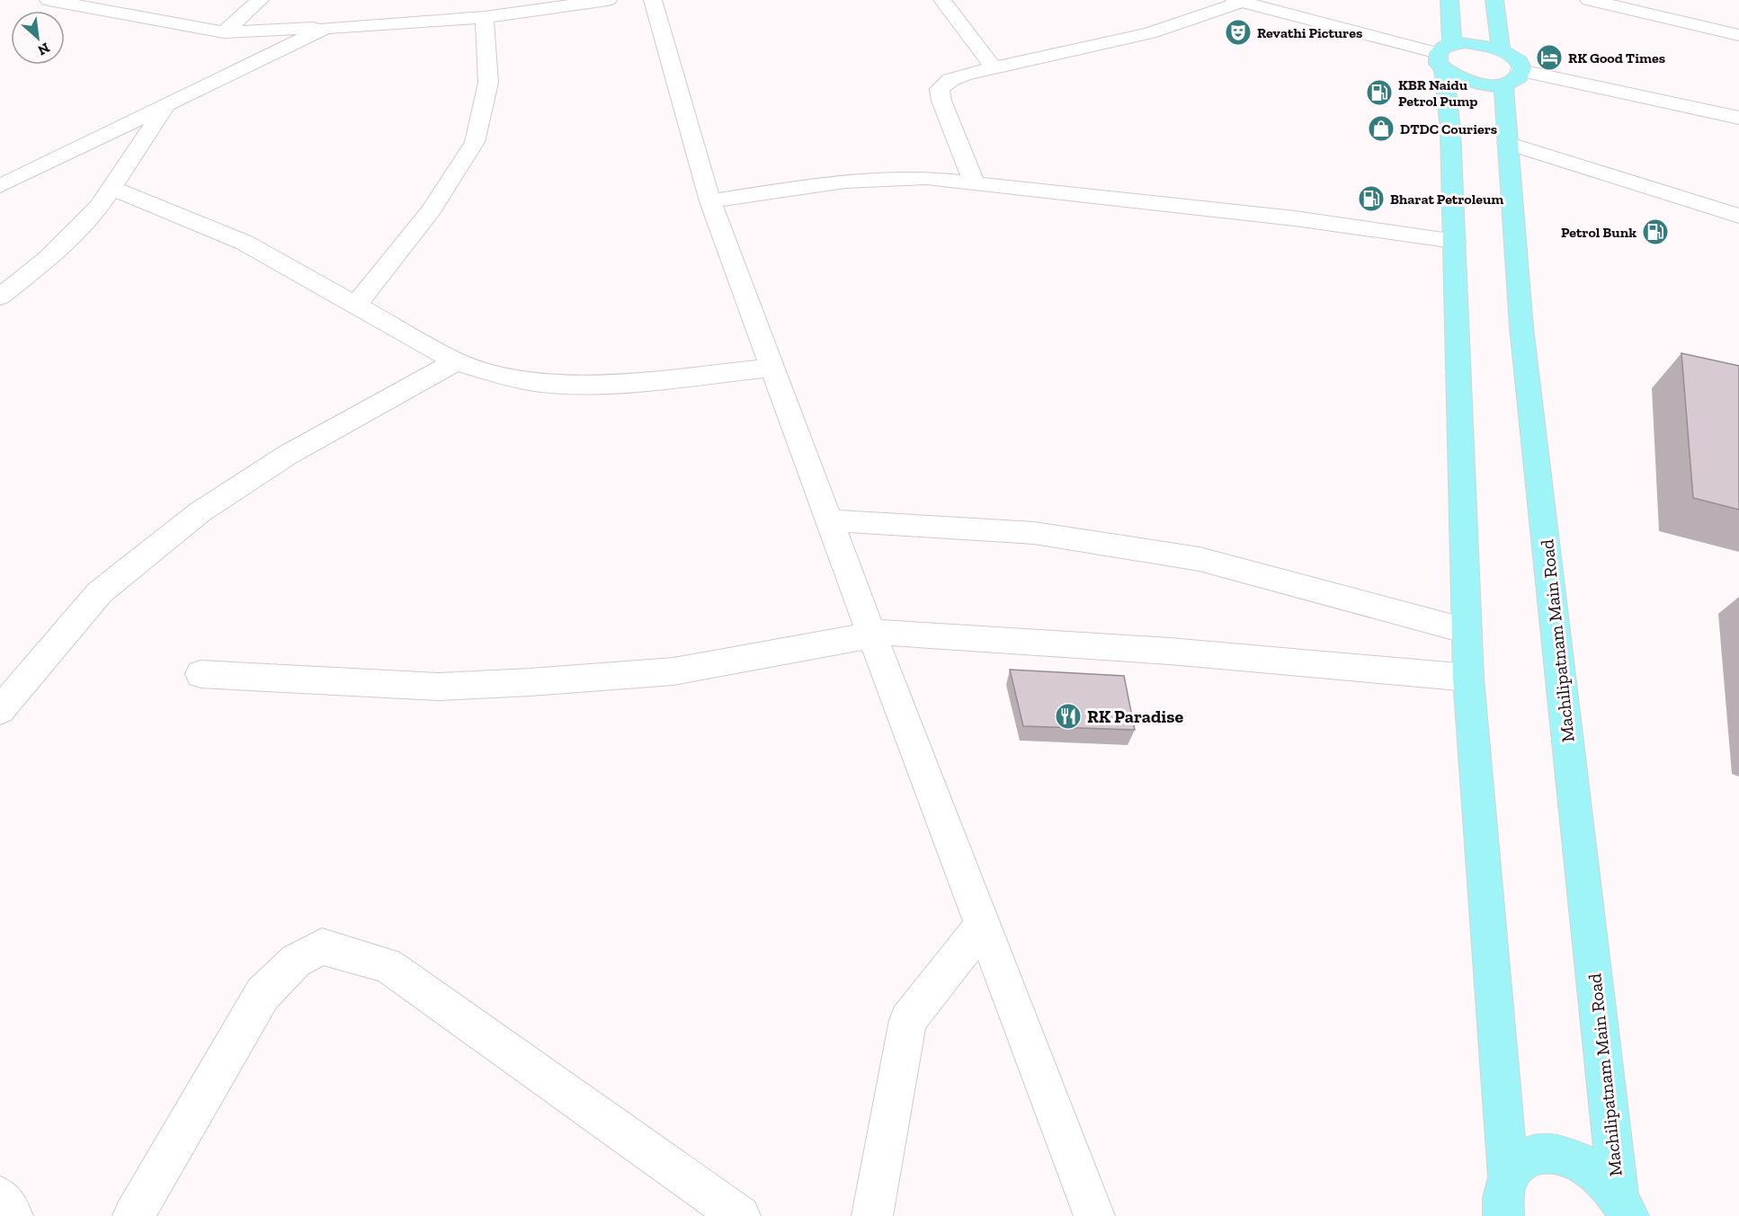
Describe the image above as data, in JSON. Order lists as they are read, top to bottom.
{
  "streets": {
    "main road": ["Machilipatnam Main Road"]
  },
  "places": {
    "theatre": ["Revathi Pictures"],
    "hotel": ["RK Good Times"],
    "fuel station": ["KBR Naidu Petrol Pump", "Bharat Petroleum", "Petrol Bunk"],
    "shop": ["DTDC Couriers"],
    "restaurant": ["RK Paradise"]
  },
  "north": "bottom right"
}
